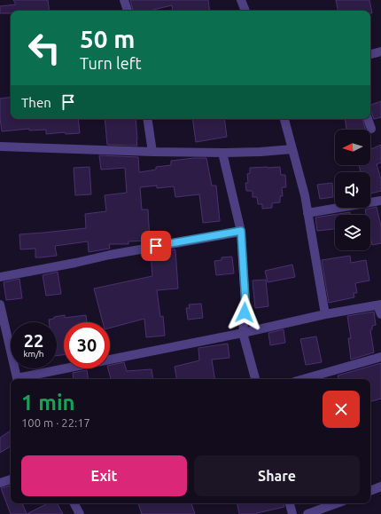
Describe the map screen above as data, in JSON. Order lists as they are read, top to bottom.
{
  "north": "left",
  "page": {
    "turn": ["50 m", "Turn left"],
    "then": "Then",
    "speed": "22 km/h",
    "limit": "30",
    "heading": ["1 min", "100 m · 22:17"],
    "buttons": ["Exit", "Share"]
  }
}
